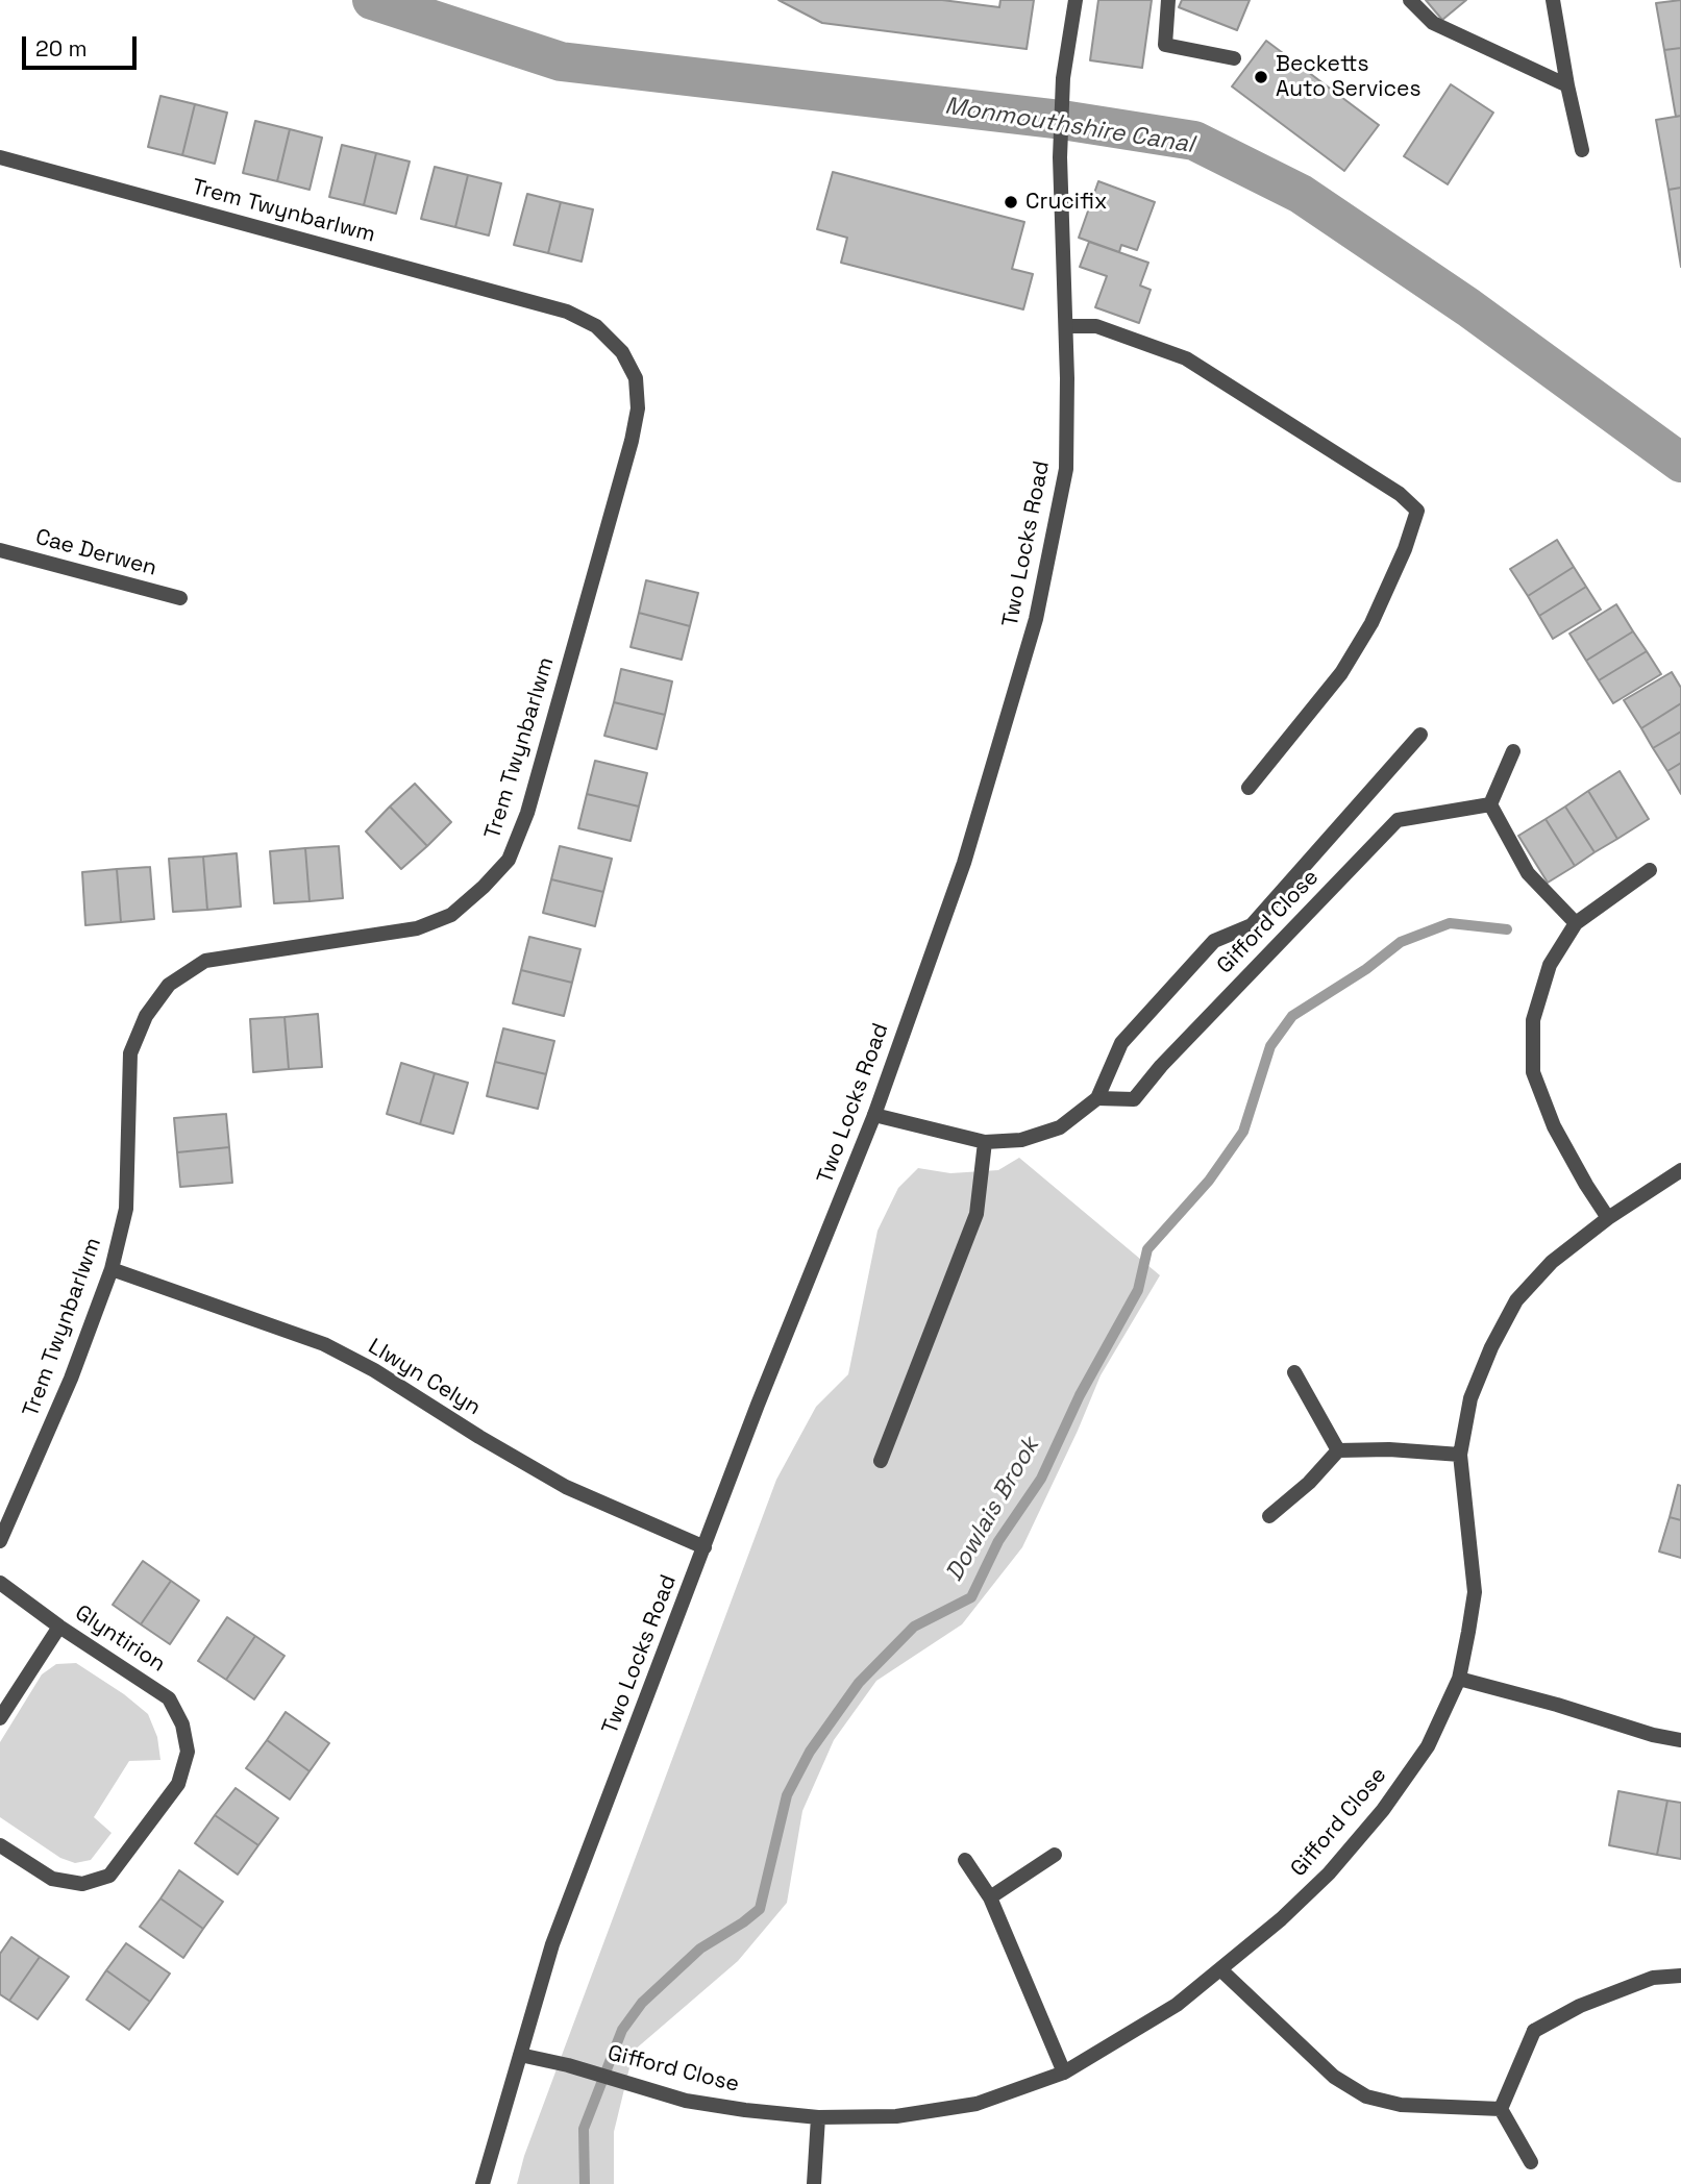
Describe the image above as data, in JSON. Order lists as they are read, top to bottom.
{
  "streets": {
    "street": [
      "Trem Twynbarlwm",
      "Two Locks Road",
      "Cae Derwen",
      "Gifford Close",
      "Llwyn Celyn",
      "Glyntirion"
    ]
  },
  "crossings": [
    ["Trem Twynbarlwm", "Llwyn Celyn"],
    ["Two Locks Road", "Gifford Close"],
    ["Two Locks Road", "Llwyn Celyn"]
  ],
  "water": ["Monmouthshire Canal", "Dowlais Brook"],
  "places": ["Becketts Auto Services", "Crucifix"],
  "scale_bar": "20 m"
}
